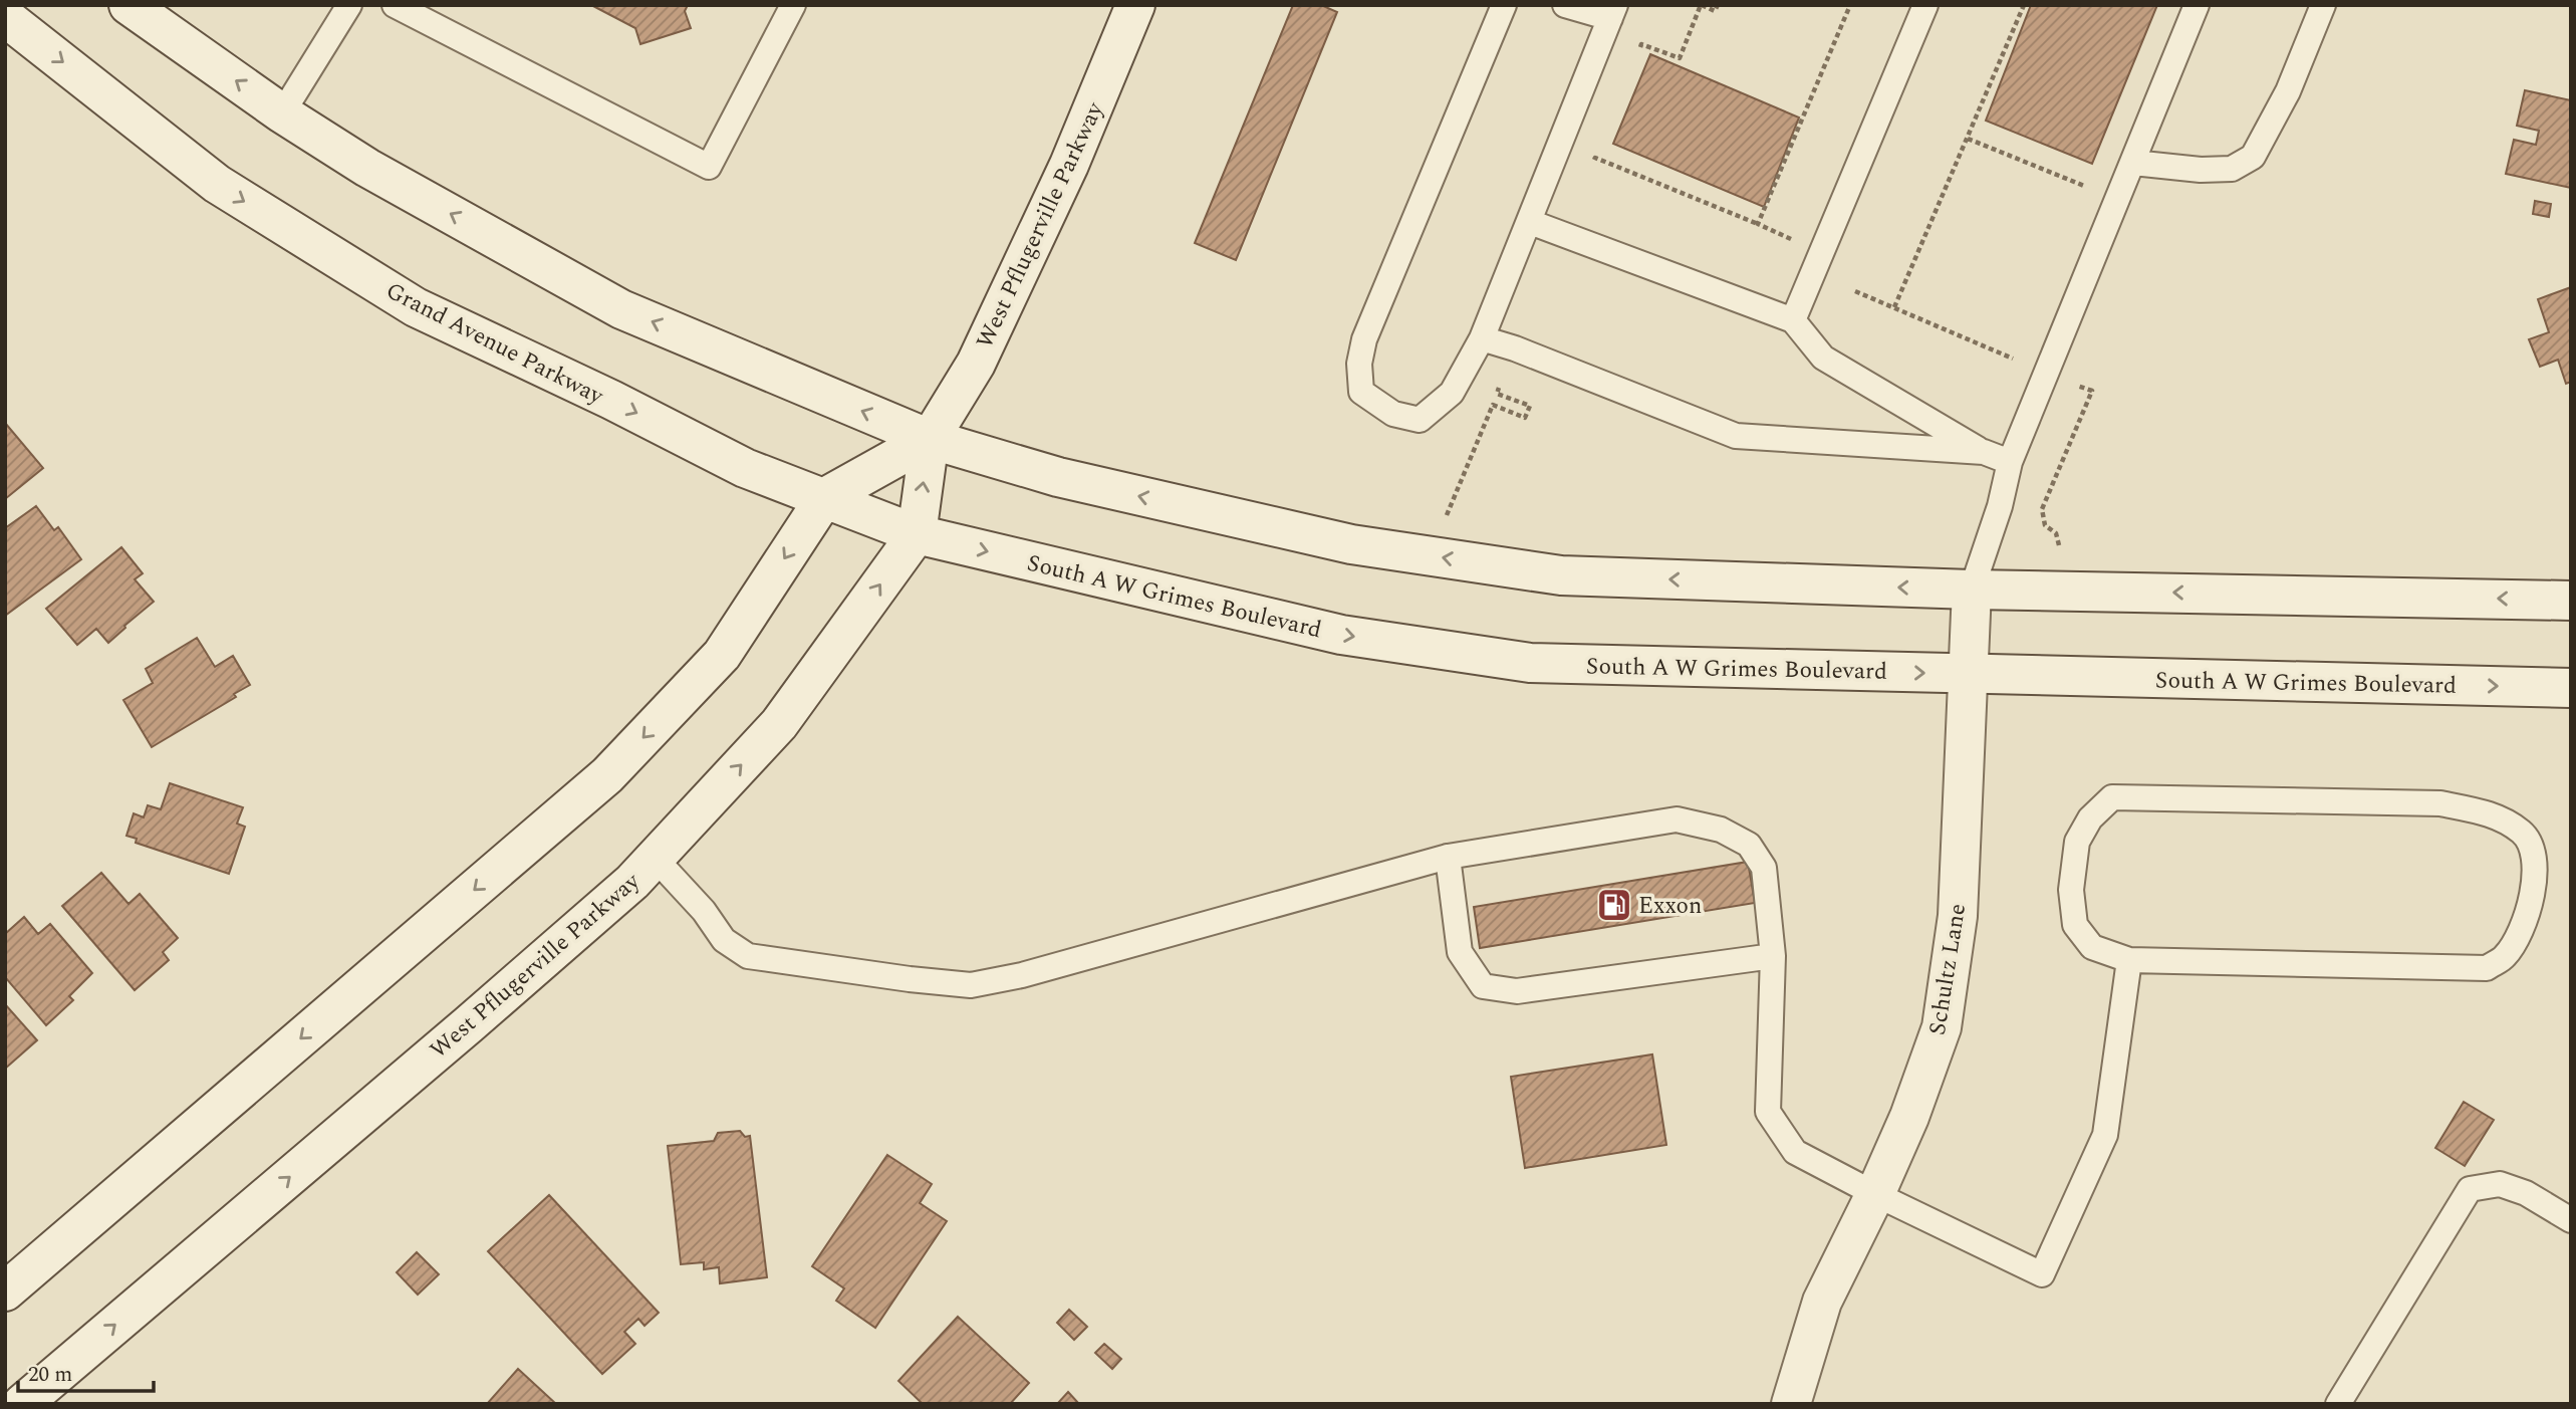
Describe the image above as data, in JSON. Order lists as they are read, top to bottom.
{
  "streets": {
    "main road": [
      "West Pflugerville Parkway",
      "Grand Avenue Parkway",
      "South A W Grimes Boulevard",
      "Schultz Lane"
    ]
  },
  "crossings": [
    ["West Pflugerville Parkway", "Grand Avenue Parkway"],
    ["West Pflugerville Parkway", "South A W Grimes Boulevard"],
    ["Grand Avenue Parkway", "South A W Grimes Boulevard"],
    ["South A W Grimes Boulevard", "Schultz Lane"]
  ],
  "places": {
    "fuel station": ["Exxon"]
  },
  "scale_bar": "20 m"
}
